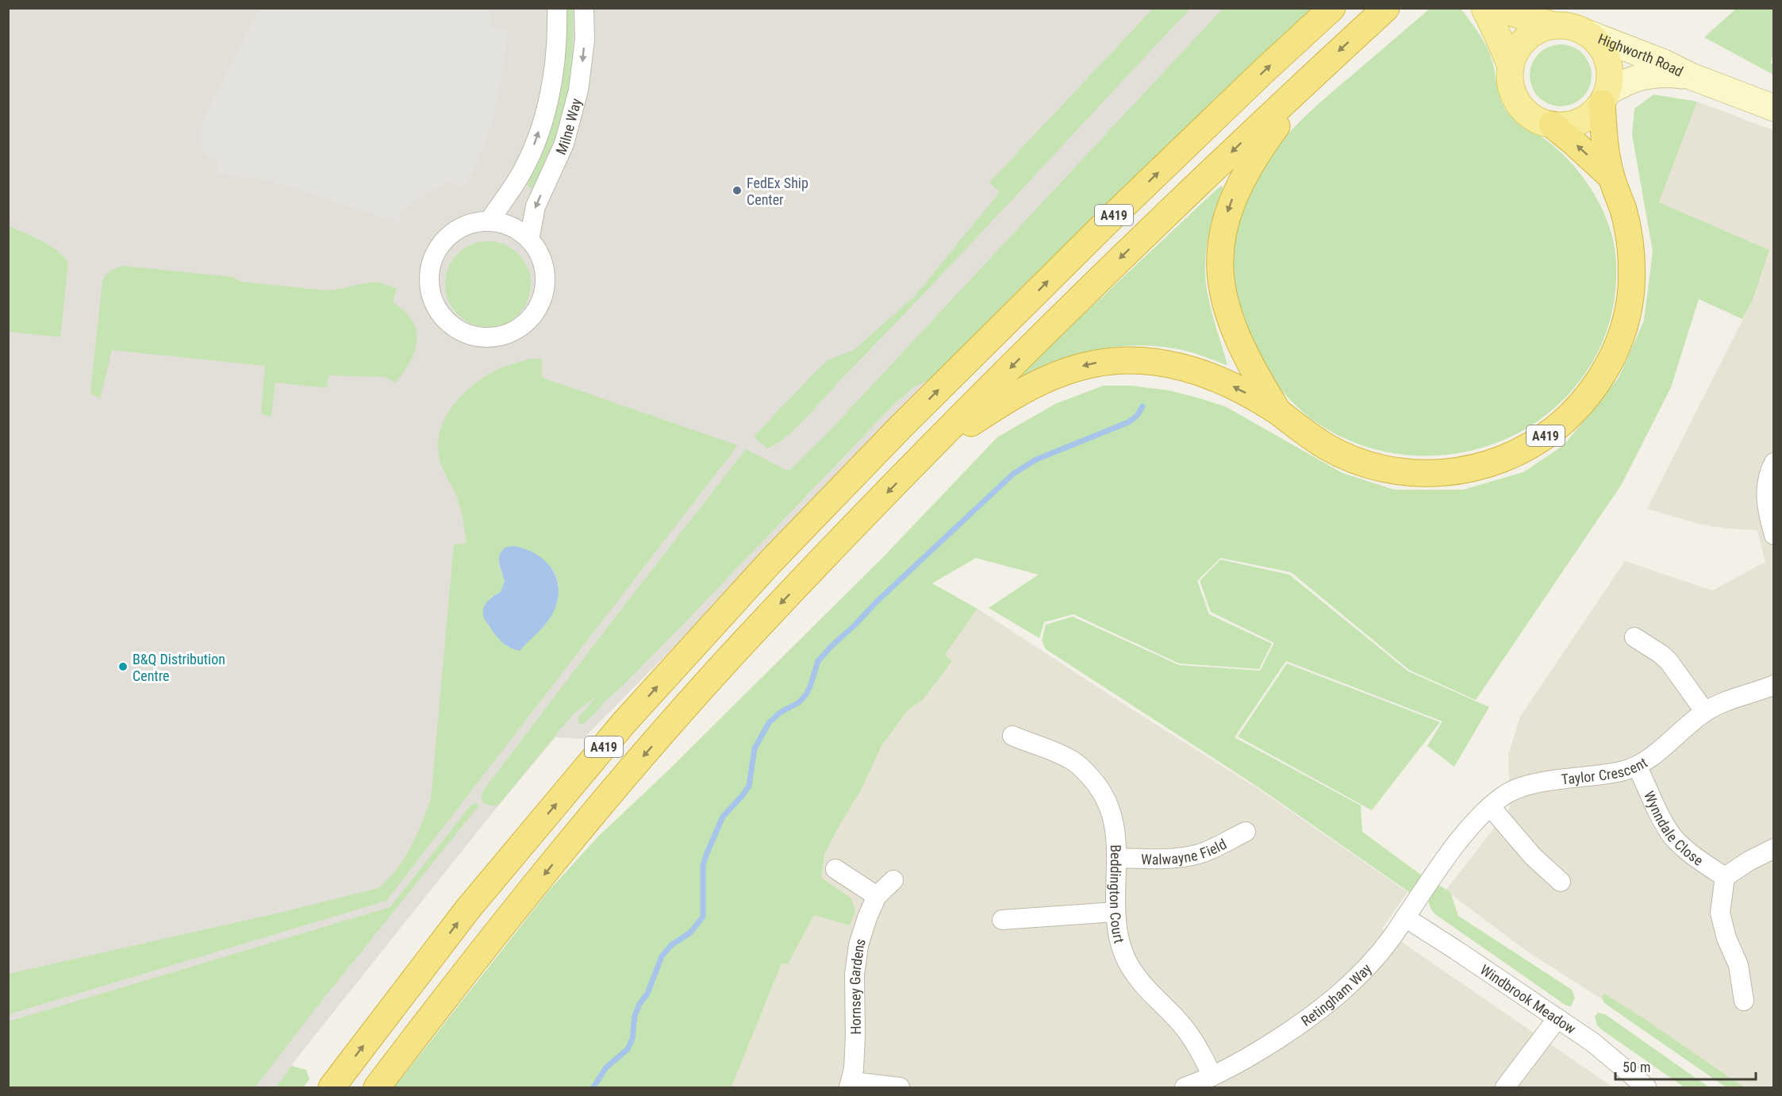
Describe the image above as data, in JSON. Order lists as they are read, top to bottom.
{
  "streets": {
    "highway": ["A419"],
    "main road": ["Highworth Road"],
    "street": [
      "Milne Way",
      "Taylor Crescent",
      "Wynndale Close",
      "Walwayne Field",
      "Beddington Court",
      "Hornsey Gardens",
      "Retingham Way",
      "Windbrook Meadow"
    ]
  },
  "crossings": [
    ["Highworth Road", "A419"],
    ["Taylor Crescent", "Wynndale Close"],
    ["Taylor Crescent", "Retingham Way"],
    ["Walwayne Field", "Beddington Court"],
    ["Beddington Court", "Retingham Way"],
    ["Retingham Way", "Windbrook Meadow"]
  ],
  "places": ["FedEx Ship Center", "B&Q Distribution Centre"],
  "scale_bar": "50 m"
}
